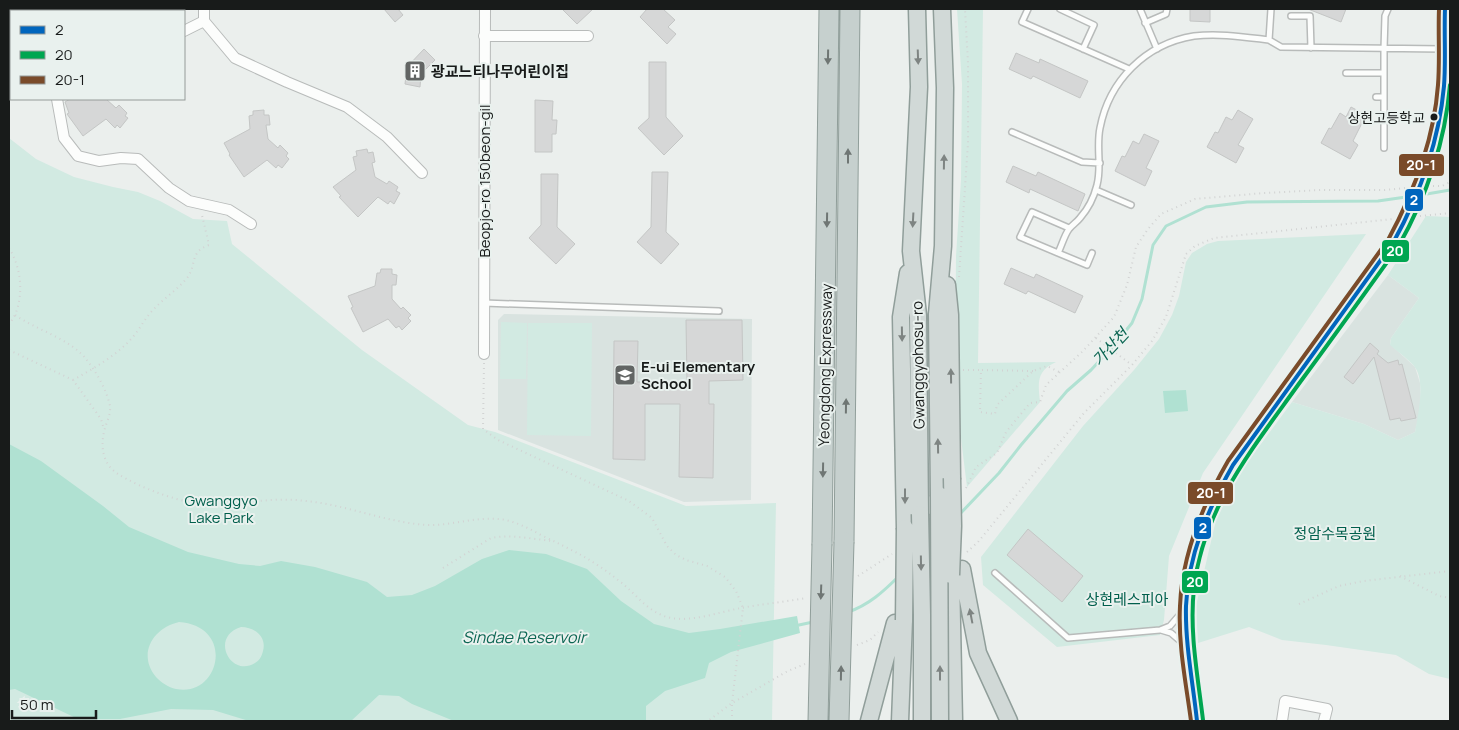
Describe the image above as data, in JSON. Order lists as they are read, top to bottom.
{
  "streets": {
    "highway": ["Yeongdong Expressway", "Gwanggyohosu-ro"],
    "street": ["Beopjo-ro 150beon-gil"]
  },
  "water": ["가산천", "Sindae Reservoir"],
  "parks": ["Gwanggyo Lake Park", "정암수목공원", "상현레스피아"],
  "places": {
    "building": ["광교느티나무어린이집"],
    "other": ["상현고등학교"],
    "school or university": ["E-ui Elementary School"]
  },
  "lines": ["transit line 2", "transit line 20-1", "transit line 20"],
  "legend": ["2", "20", "20-1"],
  "scale_bar": "50 m"
}
